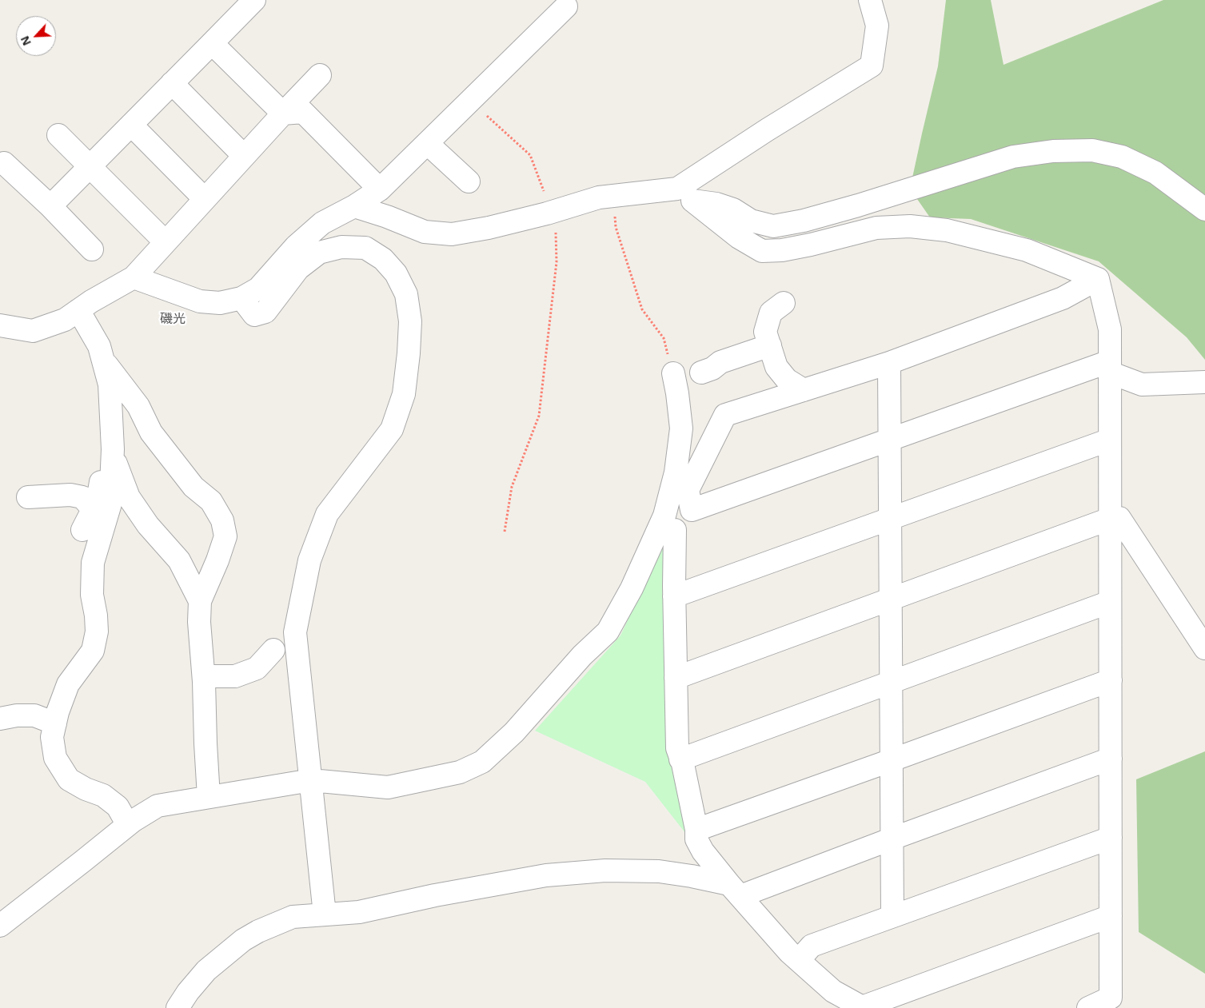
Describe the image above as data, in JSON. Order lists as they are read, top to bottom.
{
  "districts": ["磯光"],
  "north": "bottom left"
}
